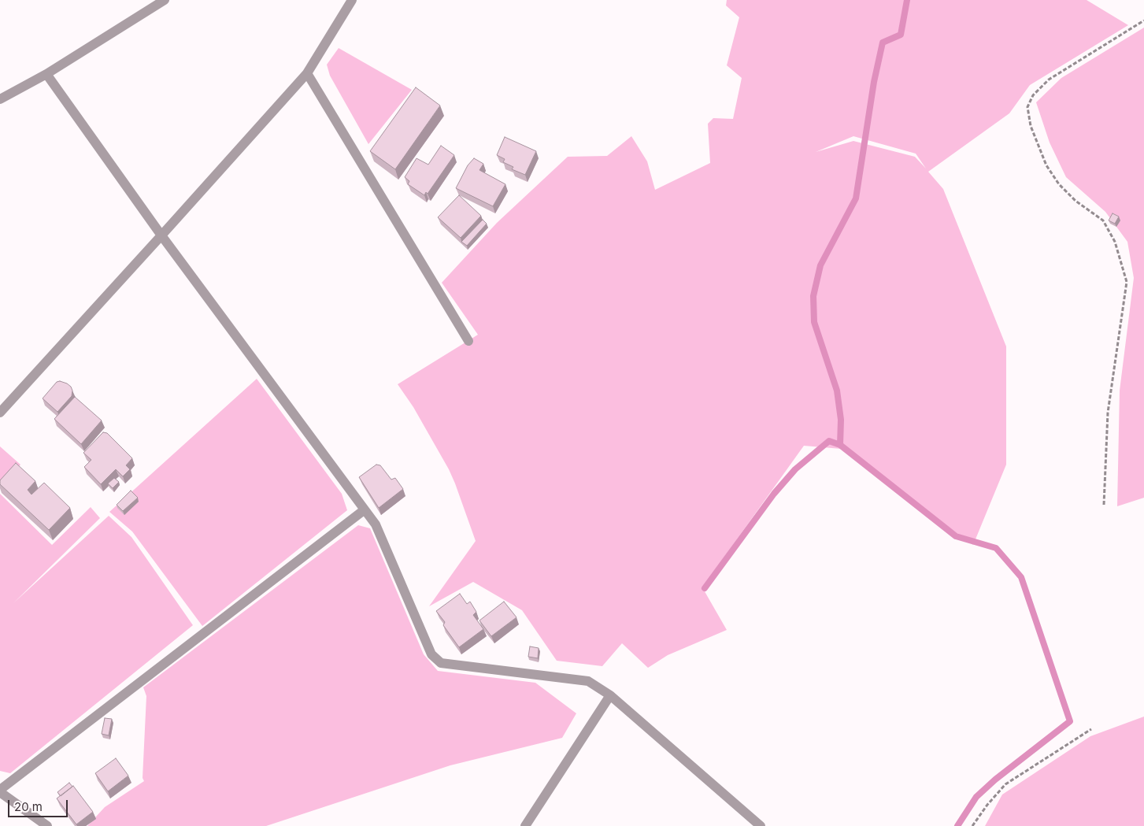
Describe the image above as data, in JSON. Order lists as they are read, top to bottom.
{
  "scale_bar": "20 m"
}
